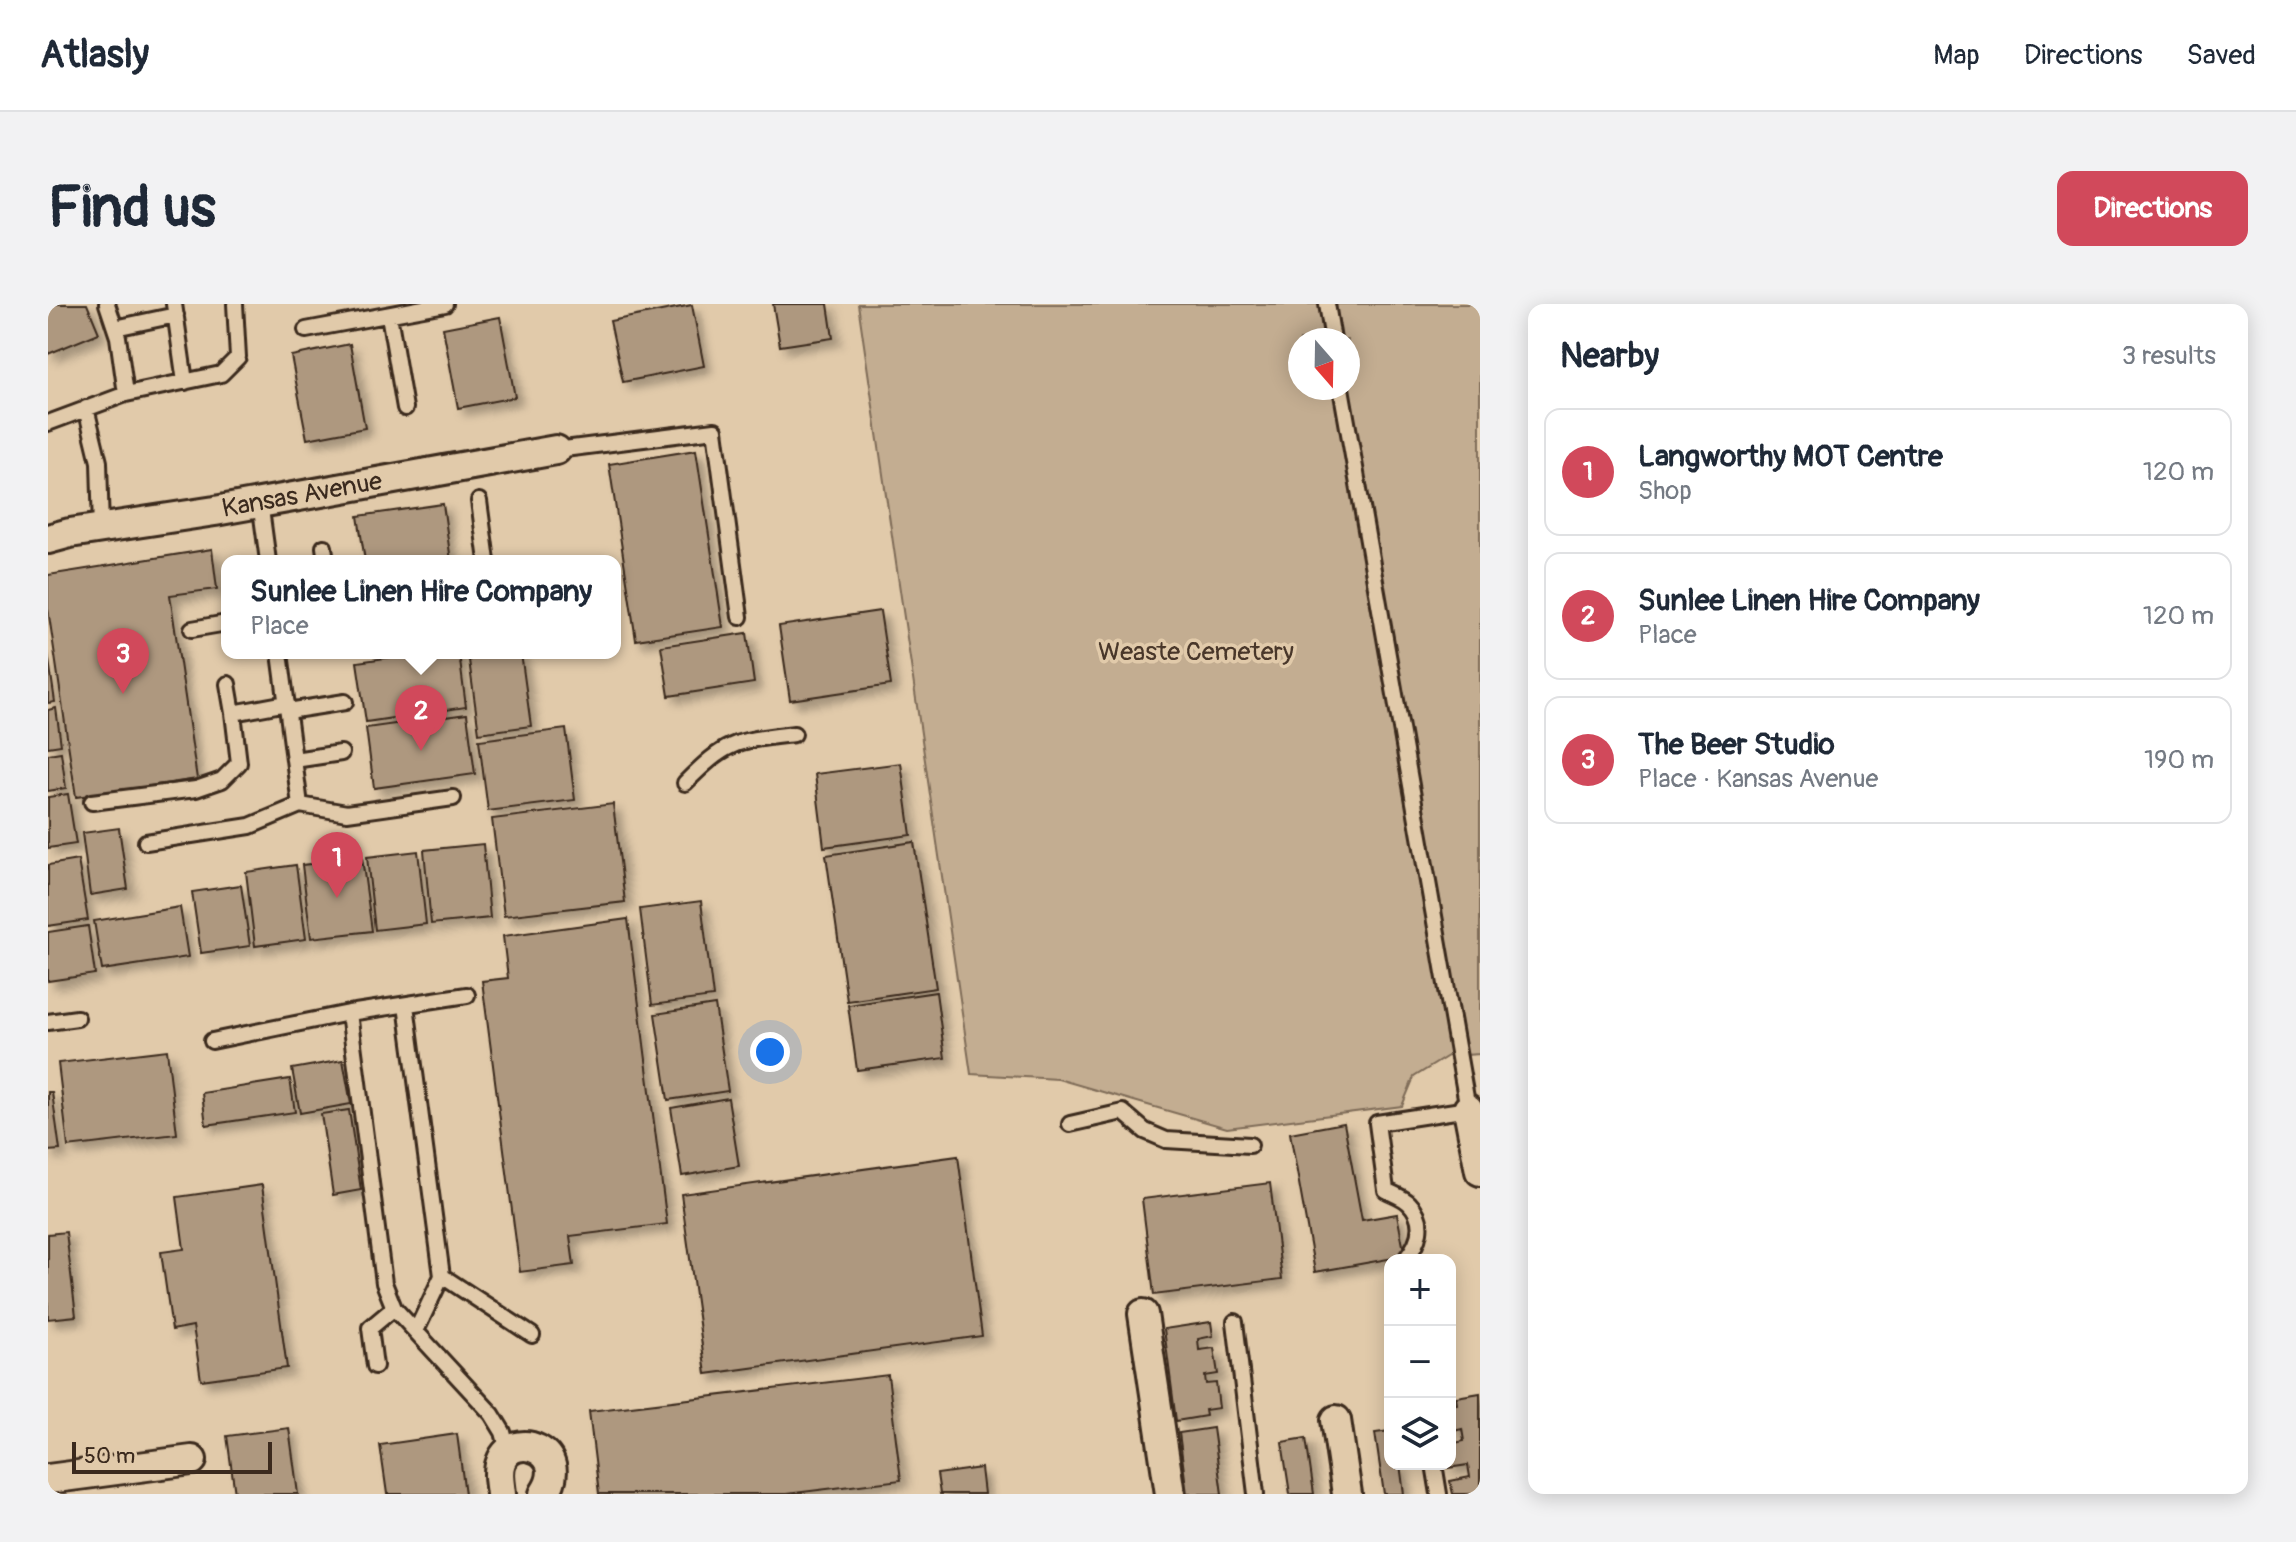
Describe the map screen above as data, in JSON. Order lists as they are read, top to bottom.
{
  "streets": {
    "street": ["Kansas Avenue"]
  },
  "parks": ["Weaste Cemetery"],
  "scale_bar": "50 m",
  "north": "bottom",
  "page": {
    "header": "Atlasly",
    "nav": ["Map", "Directions", "Saved"],
    "buttons": "Directions",
    "title": "Find us",
    "heading": ["Nearby", "3 results"],
    "list": [
      {
        "mark": "1",
        "name": "Langworthy MOT Centre",
        "note": "Shop",
        "value": "120 m"
      },
      {
        "mark": "2",
        "name": "Sunlee Linen Hire Company",
        "note": "Place",
        "value": "120 m"
      },
      {
        "mark": "3",
        "name": "The Beer Studio",
        "note": "Place · Kansas Avenue",
        "value": "190 m"
      }
    ],
    "popup": ["Sunlee Linen Hire Company", "Place"],
    "pins": ["3", "2", "1"],
    "map_buttons": ["+", "−"],
    "scale": "50 m"
  }
}
